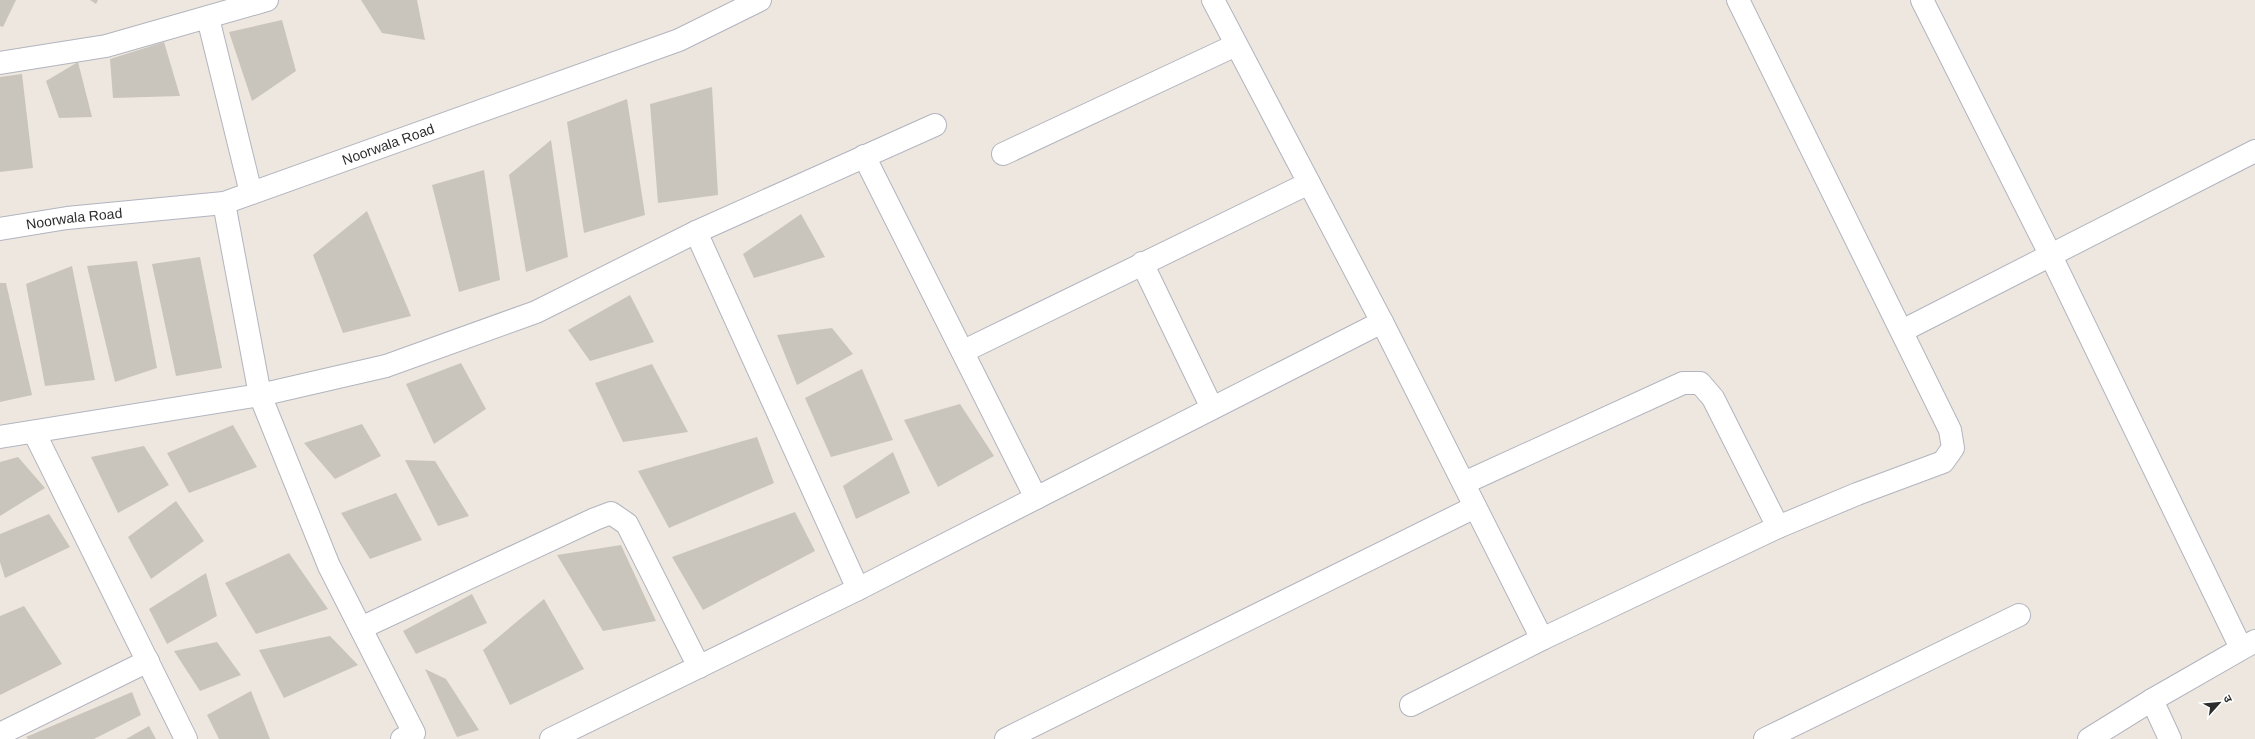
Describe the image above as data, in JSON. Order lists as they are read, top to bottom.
{
  "streets": {
    "street": ["Noorwala Road"]
  },
  "north": "top right"
}
